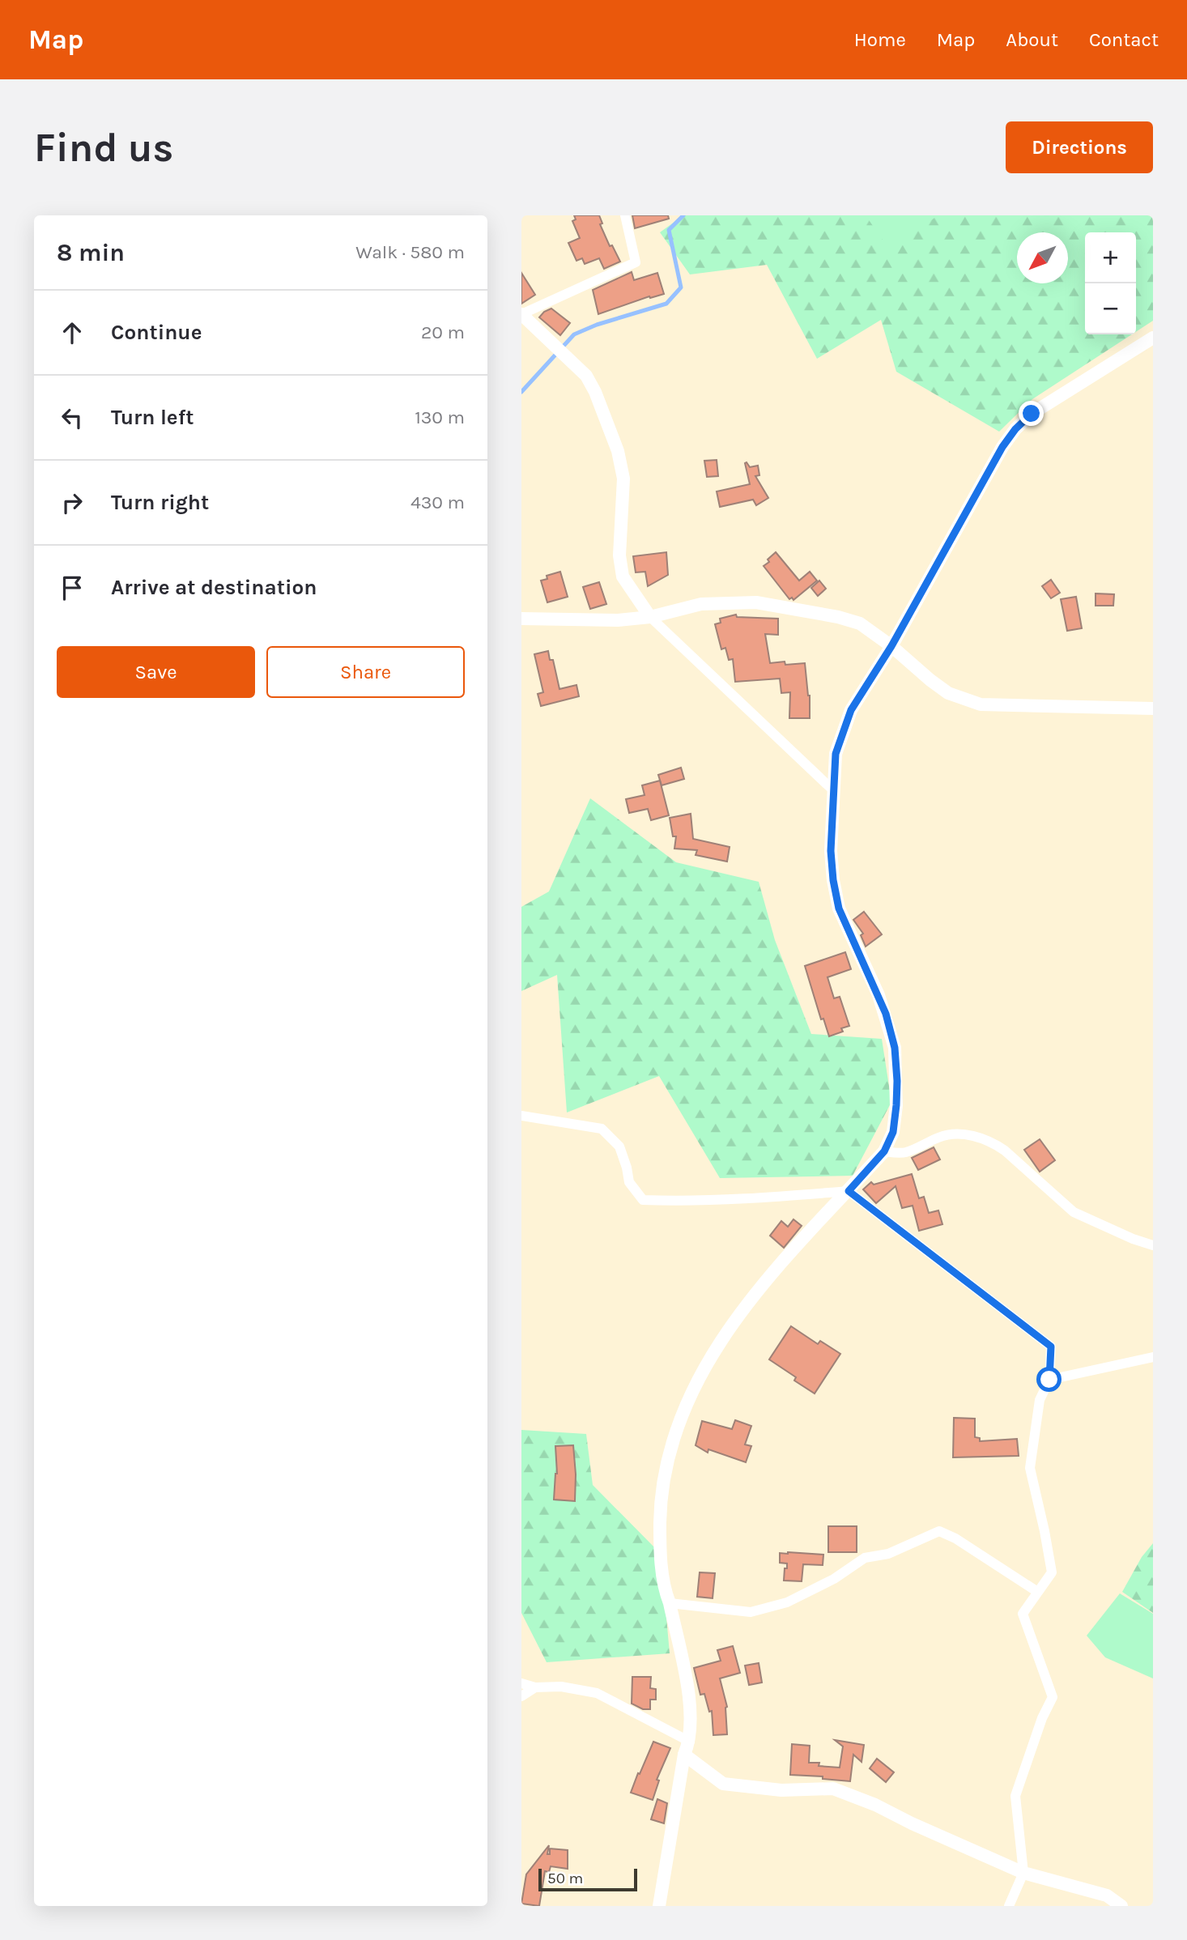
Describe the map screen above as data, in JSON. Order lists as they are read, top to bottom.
{
  "scale_bar": "50 m",
  "north": "bottom left",
  "page": {
    "header": "Map",
    "nav": [
      "Home",
      "Map",
      "About",
      "Contact"
    ],
    "buttons": [
      "Directions",
      ["Save", "Share"]
    ],
    "title": "Find us",
    "heading": ["8 min", "Walk · 580 m"],
    "map_buttons": ["+", "−"],
    "list": [
      ["Continue", "20 m"],
      ["Turn left", "130 m"],
      ["Turn right", "430 m"],
      "Arrive at destination"
    ],
    "scale": "50 m"
  }
}
